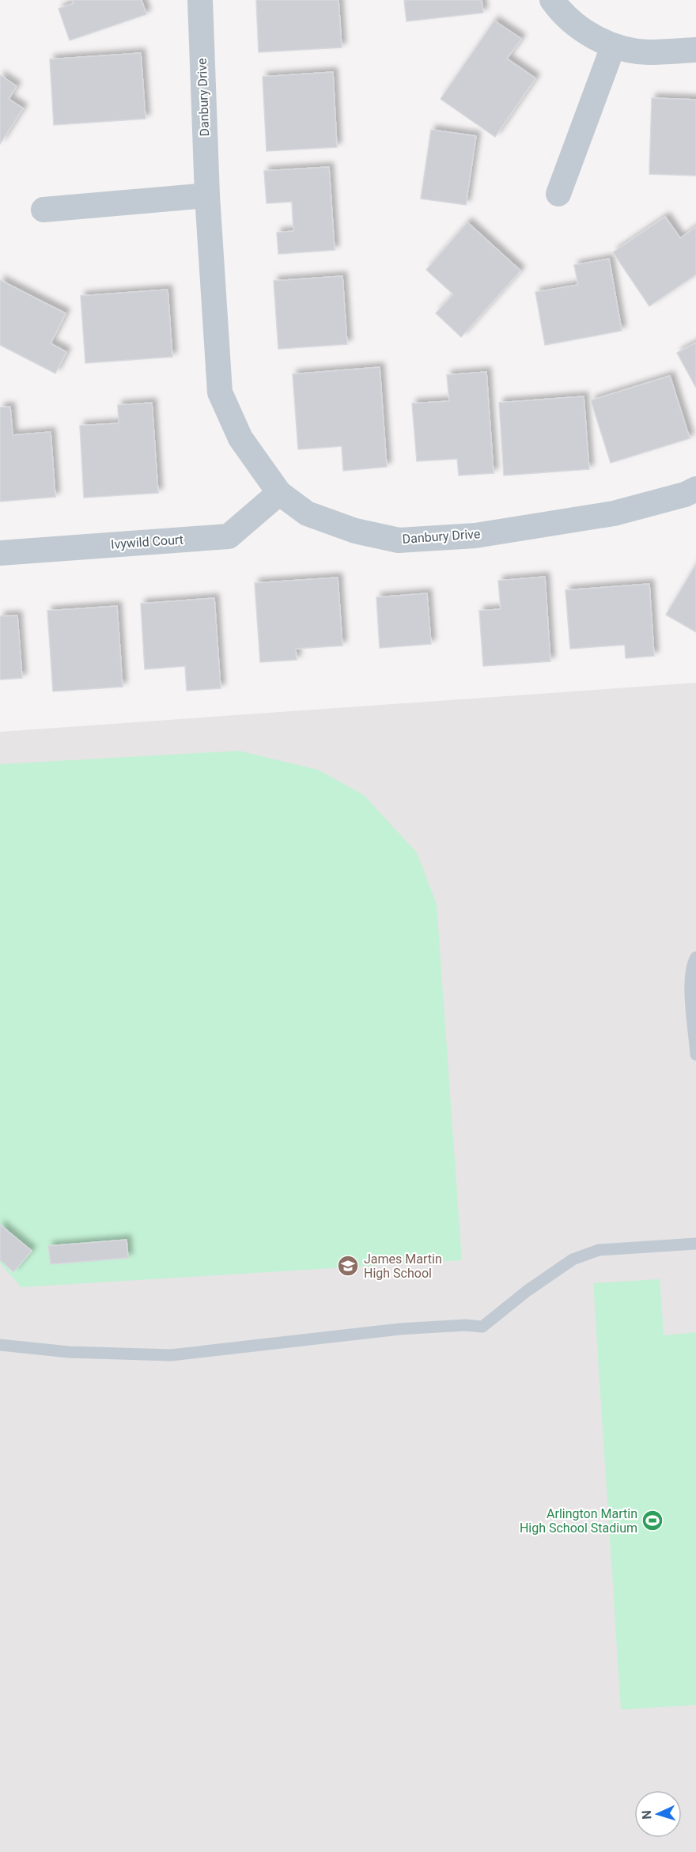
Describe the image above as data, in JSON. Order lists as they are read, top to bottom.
{
  "streets": {
    "street": ["Danbury Drive", "Ivywild Court"]
  },
  "crossings": [
    ["Danbury Drive", "Ivywild Court"]
  ],
  "places": {
    "school or university": ["James Martin High School"],
    "sports": ["Arlington Martin High School Stadium"]
  },
  "north": "left"
}
